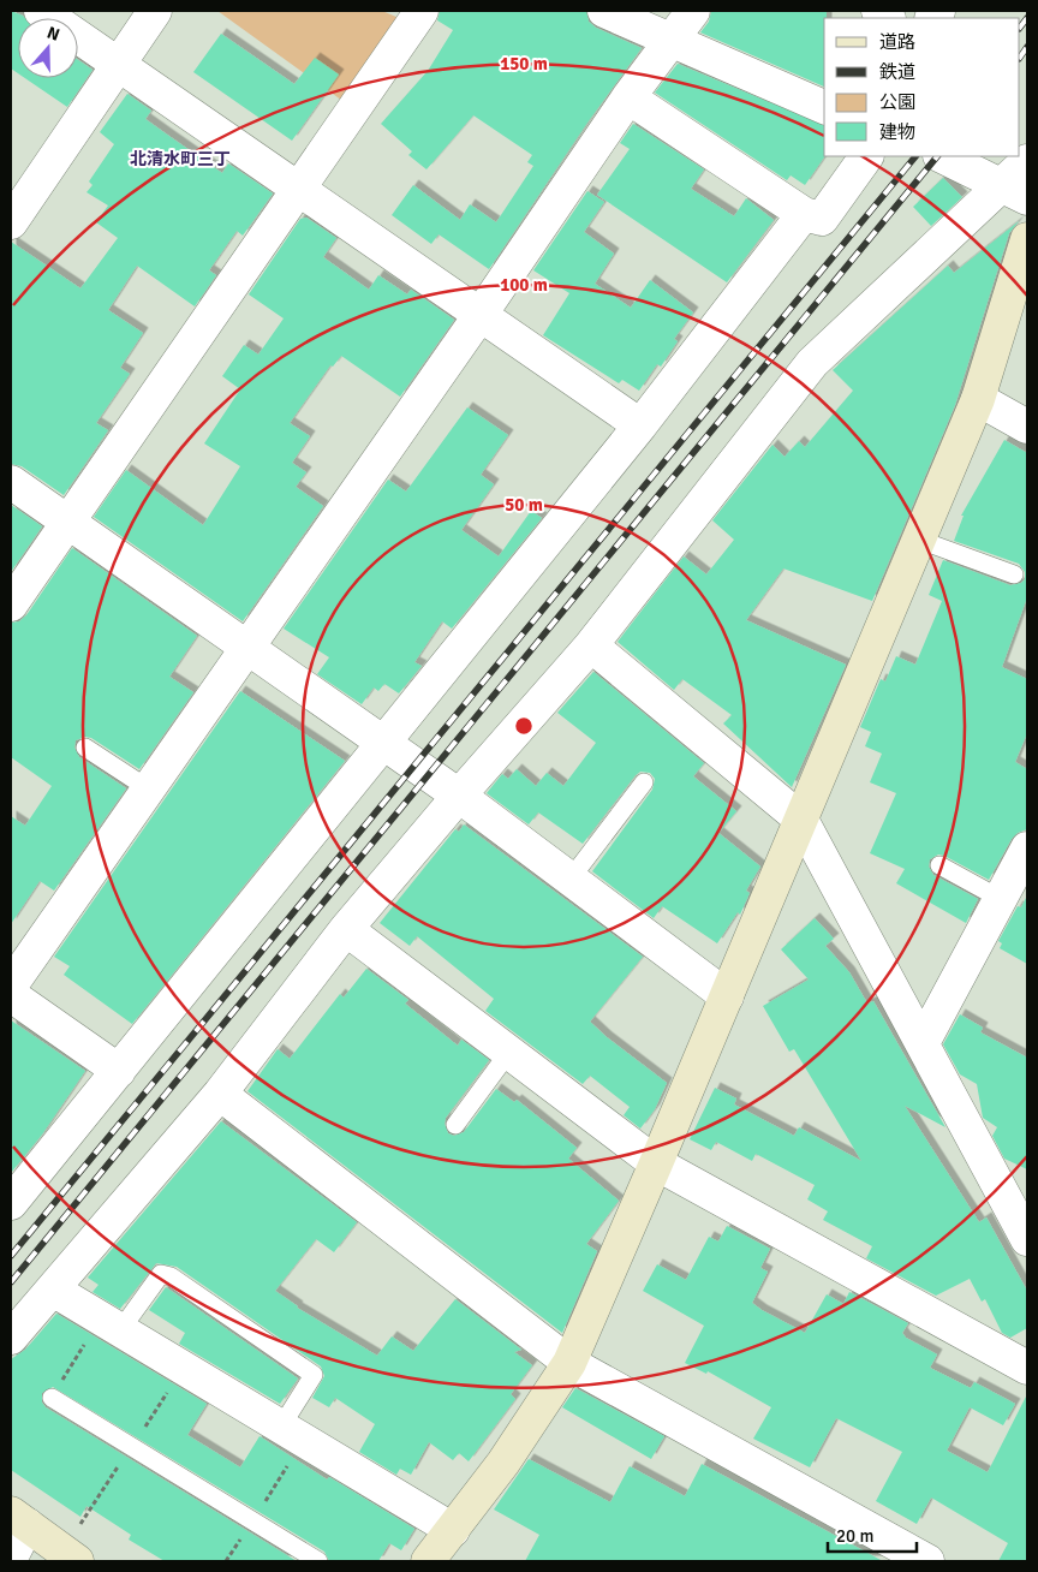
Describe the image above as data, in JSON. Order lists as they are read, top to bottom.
{
  "districts": ["北清水町三丁"],
  "legend": [
    "道路",
    "鉄道",
    "公園",
    "建物"
  ],
  "scale_bar": "20 m",
  "north": "top",
  "rings": ["150 m", "100 m", "50 m"]
}
